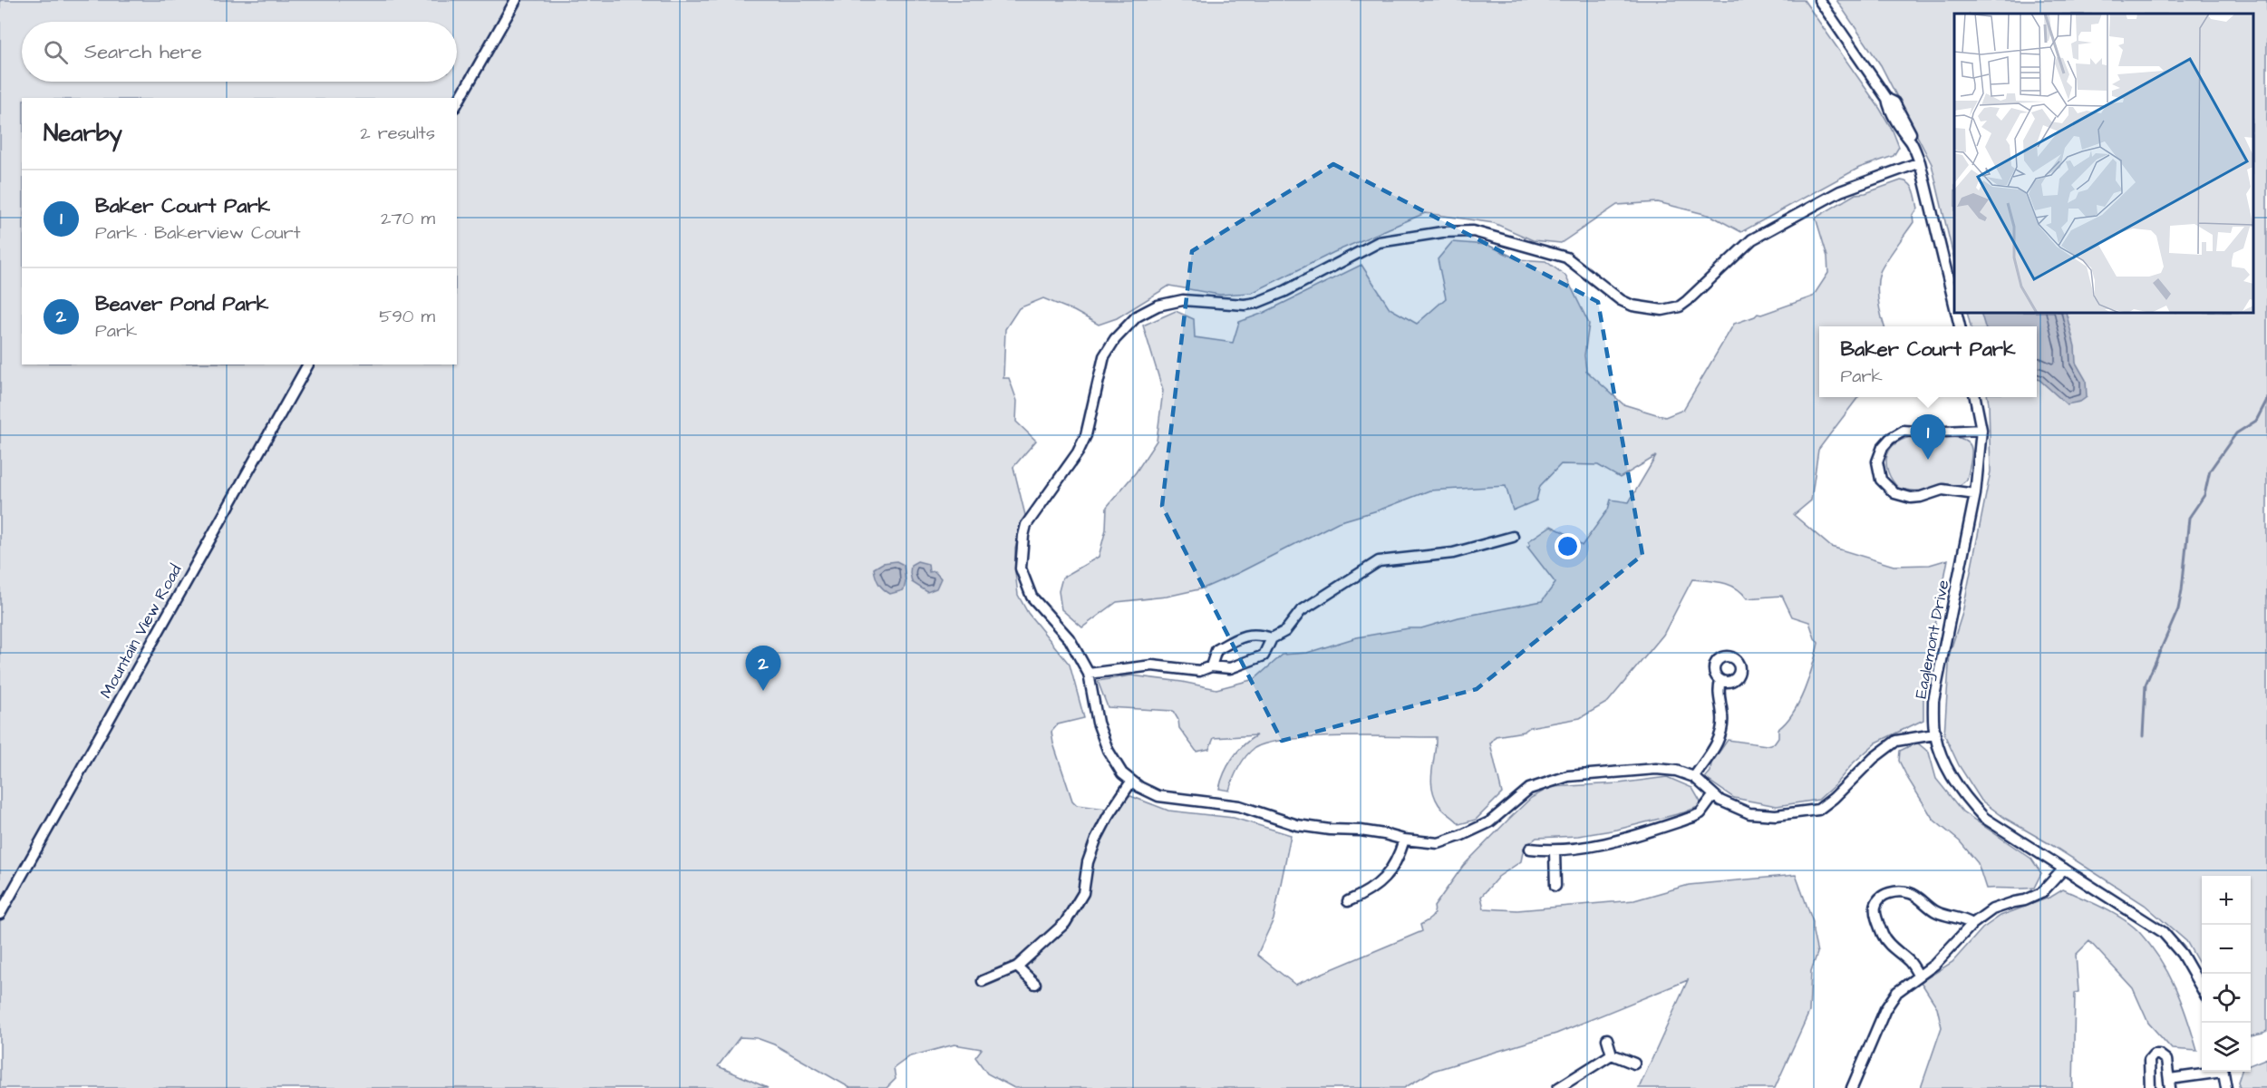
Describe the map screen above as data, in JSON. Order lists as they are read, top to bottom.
{
  "streets": {
    "street": ["Mountain View Road", "Eaglemont Drive"]
  },
  "page": {
    "search": "Search here",
    "heading": ["Nearby", "2 results"],
    "list": [
      {
        "mark": "1",
        "name": "Baker Court Park",
        "note": "Park · Bakerview Court",
        "value": "270 m"
      },
      {
        "mark": "2",
        "name": "Beaver Pond Park",
        "note": "Park",
        "value": "590 m"
      }
    ],
    "popup": ["Baker Court Park", "Park"],
    "pins": ["1", "2"],
    "map_buttons": ["+", "−"]
  }
}
